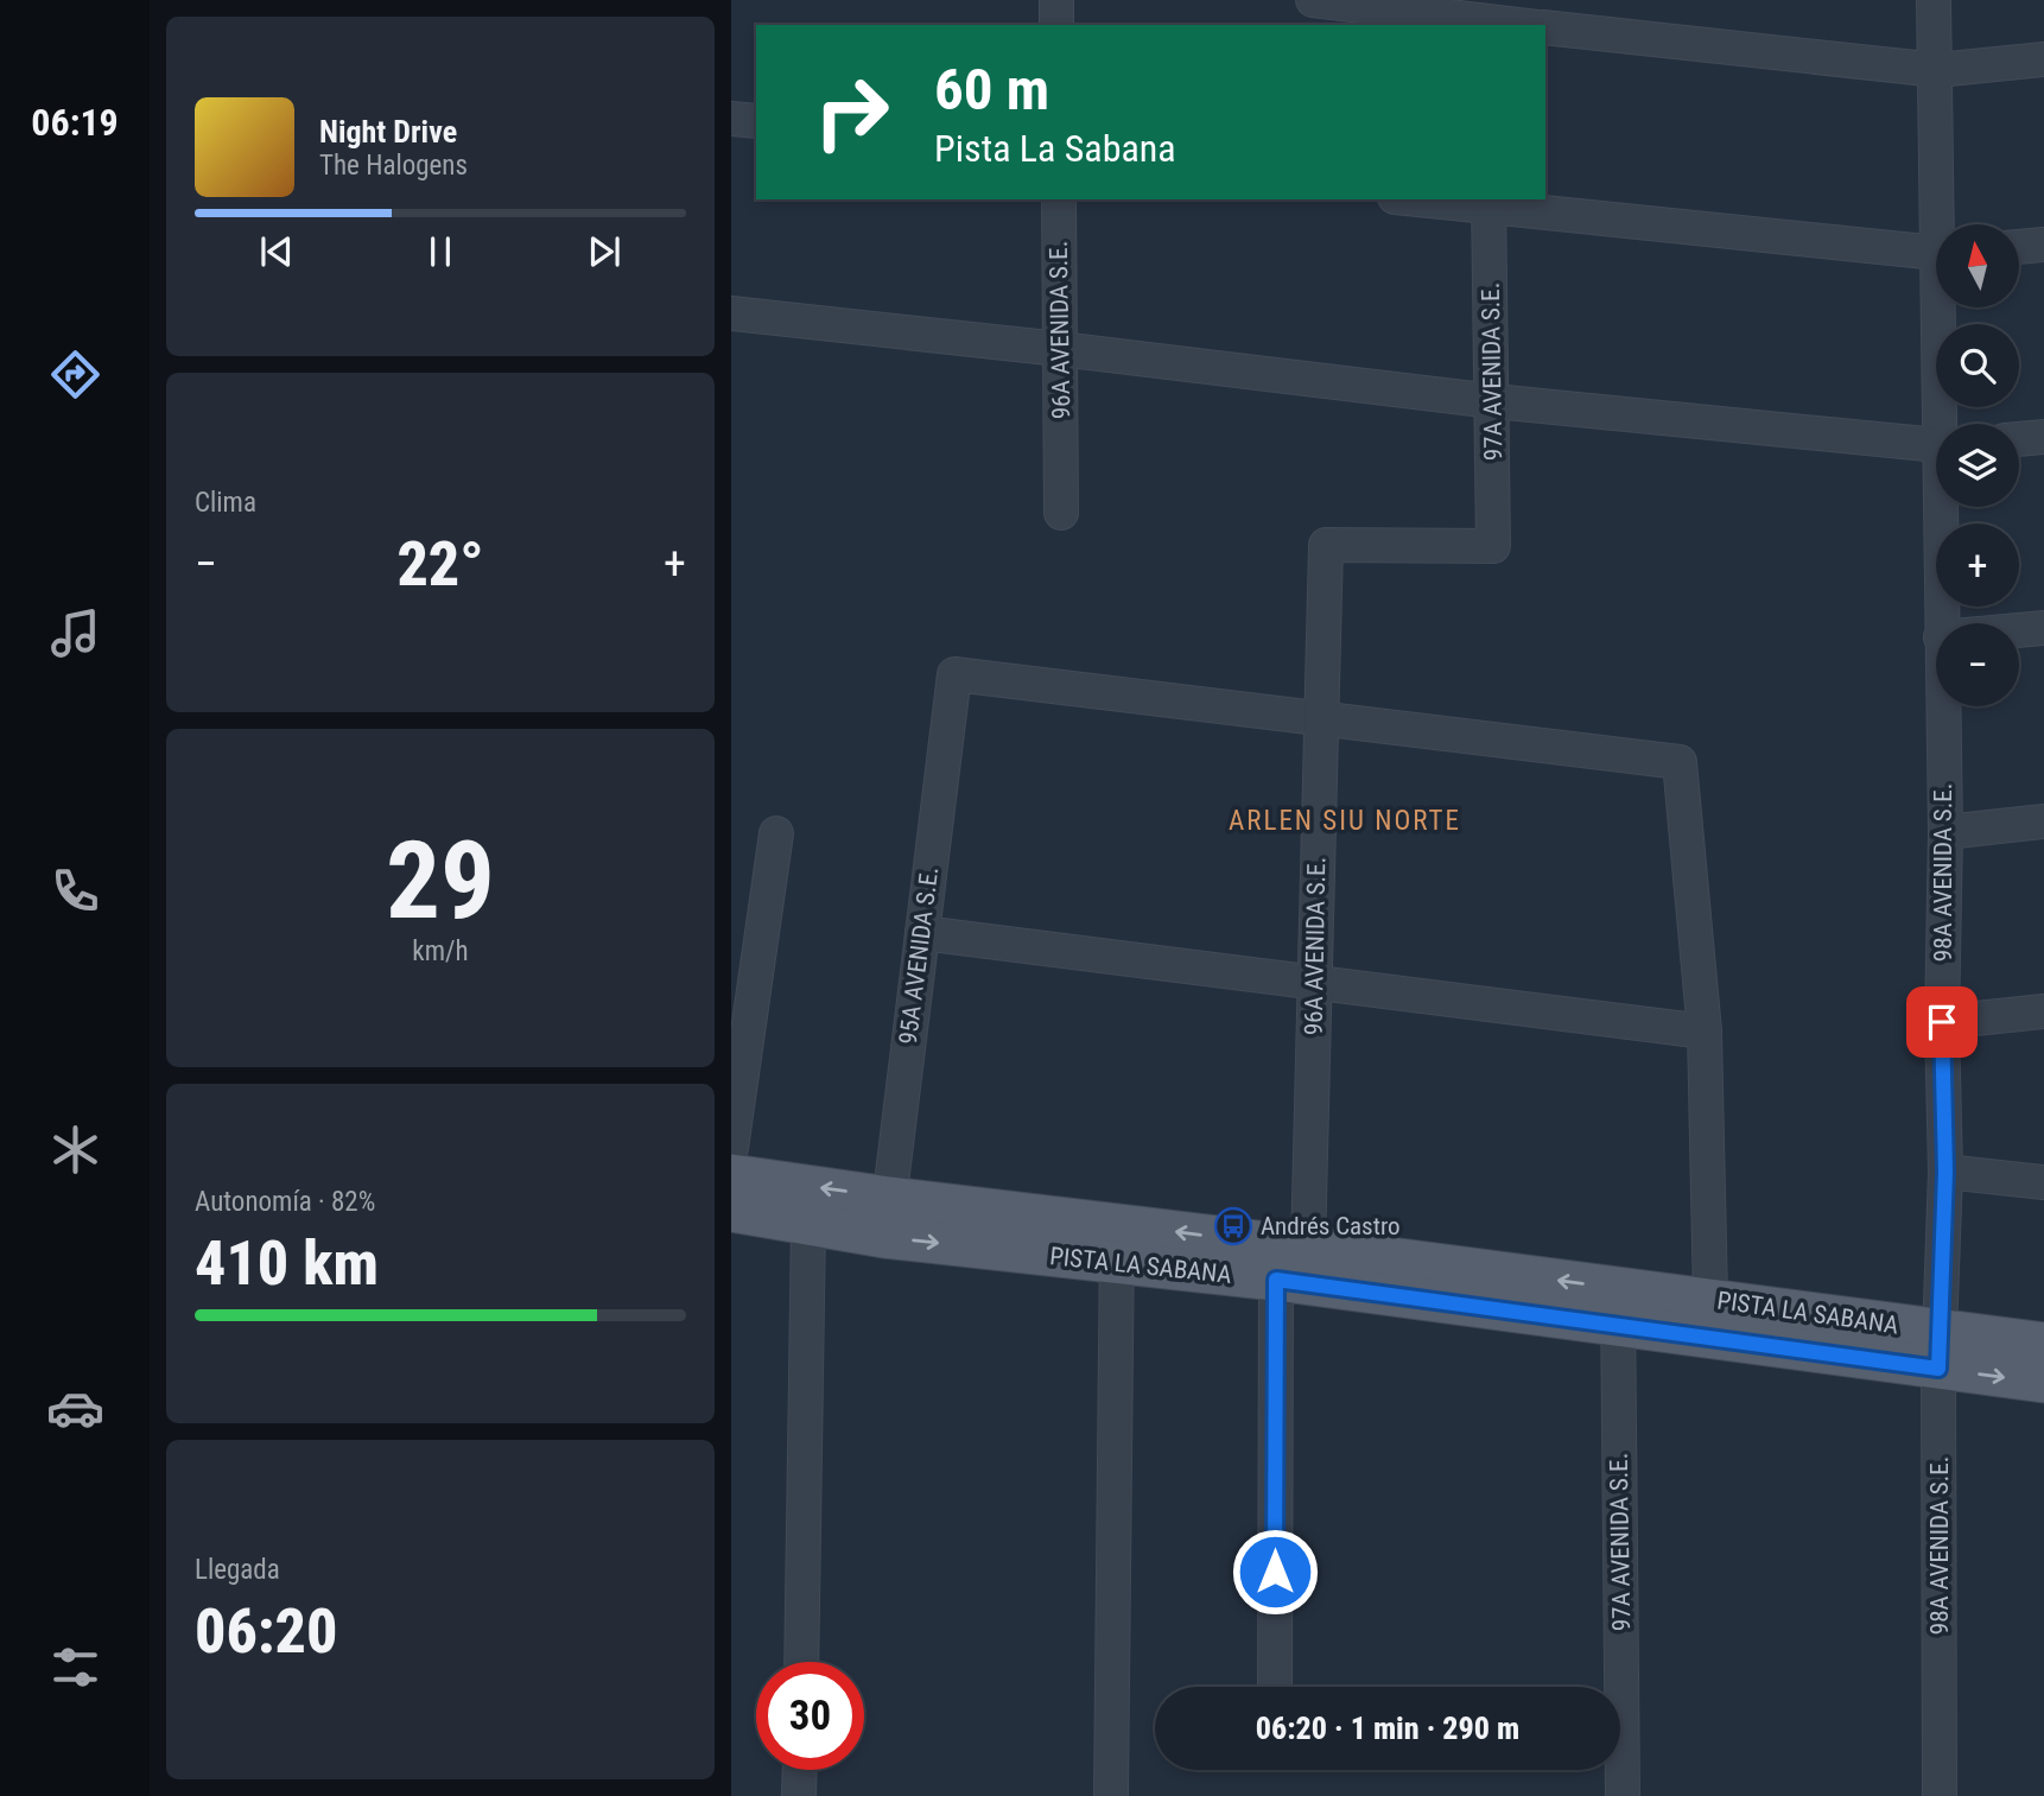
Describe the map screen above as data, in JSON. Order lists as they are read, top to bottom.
{
  "streets": {
    "main road": ["PISTA LA SABANA"],
    "street": [
      "96A AVENIDA S.E.",
      "97A AVENIDA S.E.",
      "98A AVENIDA S.E.",
      "95A AVENIDA S.E."
    ]
  },
  "crossings": [
    ["96A AVENIDA S.E.", "97A AVENIDA S.E."],
    ["96A AVENIDA S.E.", "95A AVENIDA S.E."],
    ["96A AVENIDA S.E.", "PISTA LA SABANA"],
    ["97A AVENIDA S.E.", "PISTA LA SABANA"],
    ["98A AVENIDA S.E.", "PISTA LA SABANA"],
    ["95A AVENIDA S.E.", "PISTA LA SABANA"]
  ],
  "districts": ["ARLEN SIU NORTE"],
  "places": {
    "bus stop": ["Andrés Castro"]
  },
  "north": "top",
  "page": {
    "tabs": "06:19",
    "turn": ["60 m", "Pista La Sabana"],
    "song": ["Night Drive", "The Halogens"],
    "map_buttons": ["+", "−"],
    "tile": [
      "Clima",
      ["29", "km/h"],
      ["Autonomía · 82%", "410 km"],
      ["Llegada", "06:20"]
    ],
    "heat": ["−", "22°", "+"],
    "limit": "30",
    "trip": "06:20 · 1 min · 290 m"
  }
}
